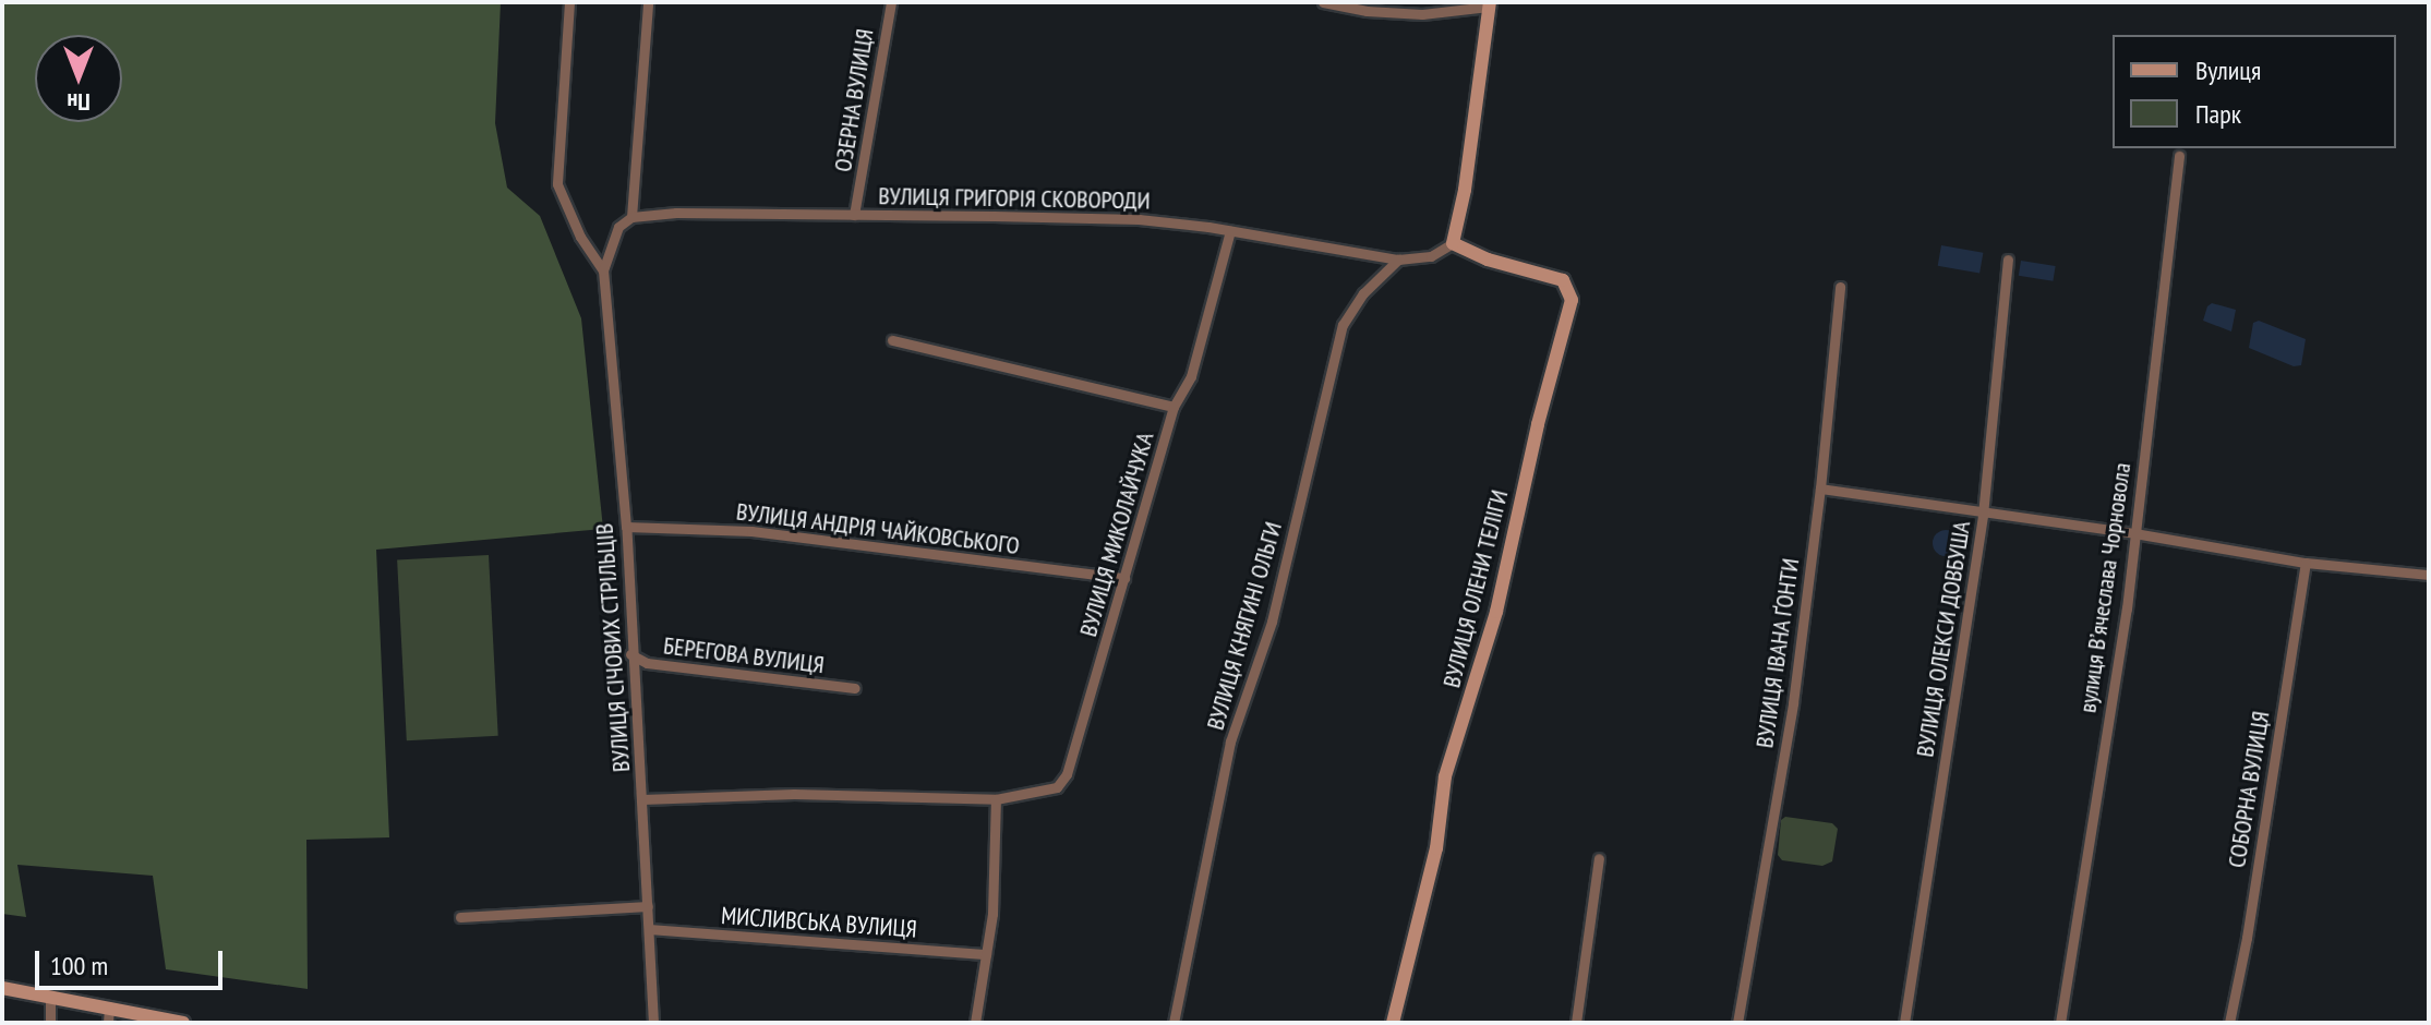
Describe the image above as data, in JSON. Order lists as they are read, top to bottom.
{
  "streets": {
    "street": [
      "ОЗЕРНА ВУЛИЦЯ",
      "ВУЛИЦЯ ГРИГОРІЯ СКОВОРОДИ",
      "ВУЛИЦЯ АНДРІЯ ЧАЙКОВСЬКОГО",
      "ВУЛИЦЯ МИКОЛАЙЧУКА",
      "вулиця Вʼячеслава Чорновола",
      "ВУЛИЦЯ ОЛЕНИ ТЕЛІГИ",
      "ВУЛИЦЯ КНЯГИНІ ОЛЬГИ",
      "ВУЛИЦЯ ОЛЕКСИ ДОВБУША",
      "ВУЛИЦЯ СІЧОВИХ СТРІЛЬЦІВ",
      "ВУЛИЦЯ ІВАНА ҐОНТИ",
      "БЕРЕГОВА ВУЛИЦЯ",
      "СОБОРНА ВУЛИЦЯ",
      "МИСЛИВСЬКА ВУЛИЦЯ"
    ]
  },
  "crossings": [
    ["ОЗЕРНА ВУЛИЦЯ", "ВУЛИЦЯ ГРИГОРІЯ СКОВОРОДИ"],
    ["ВУЛИЦЯ ГРИГОРІЯ СКОВОРОДИ", "ВУЛИЦЯ МИКОЛАЙЧУКА"],
    ["ВУЛИЦЯ ГРИГОРІЯ СКОВОРОДИ", "ВУЛИЦЯ ОЛЕНИ ТЕЛІГИ"],
    ["ВУЛИЦЯ ГРИГОРІЯ СКОВОРОДИ", "ВУЛИЦЯ КНЯГИНІ ОЛЬГИ"],
    ["ВУЛИЦЯ АНДРІЯ ЧАЙКОВСЬКОГО", "ВУЛИЦЯ МИКОЛАЙЧУКА"],
    ["ВУЛИЦЯ АНДРІЯ ЧАЙКОВСЬКОГО", "ВУЛИЦЯ СІЧОВИХ СТРІЛЬЦІВ"],
    ["ВУЛИЦЯ МИКОЛАЙЧУКА", "ВУЛИЦЯ СІЧОВИХ СТРІЛЬЦІВ"],
    ["ВУЛИЦЯ СІЧОВИХ СТРІЛЬЦІВ", "БЕРЕГОВА ВУЛИЦЯ"],
    ["ВУЛИЦЯ СІЧОВИХ СТРІЛЬЦІВ", "МИСЛИВСЬКА ВУЛИЦЯ"]
  ],
  "legend": ["Вулиця", "Парк"],
  "scale_bar": "100 m",
  "north": "bottom"
}
